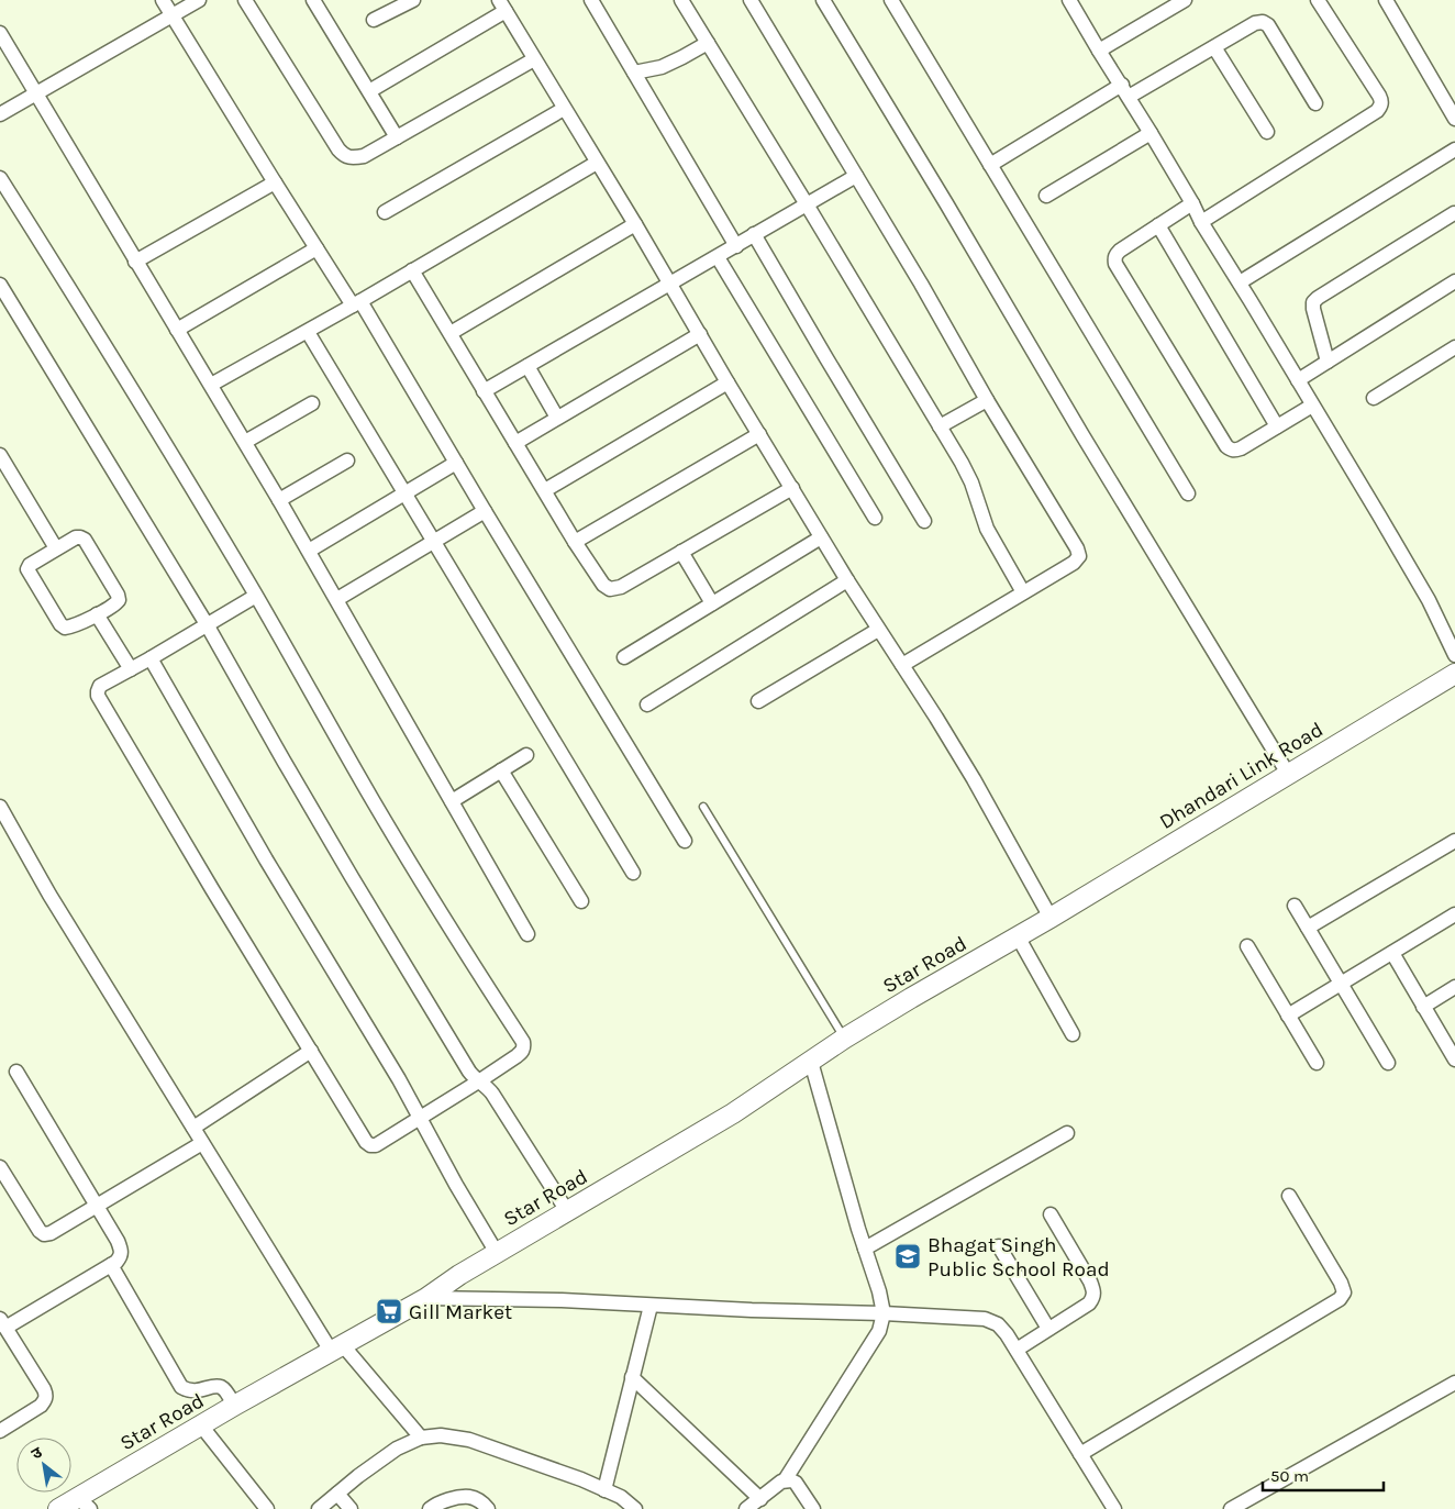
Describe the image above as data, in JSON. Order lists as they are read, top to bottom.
{
  "streets": {
    "street": ["Dhandari Link Road", "Star Road"]
  },
  "crossings": [
    ["Dhandari Link Road", "Star Road"]
  ],
  "places": {
    "school or university": ["Bhagat Singh Public School Road"],
    "supermarket": ["Gill Market"]
  },
  "scale_bar": "50 m",
  "north": "top left"
}
